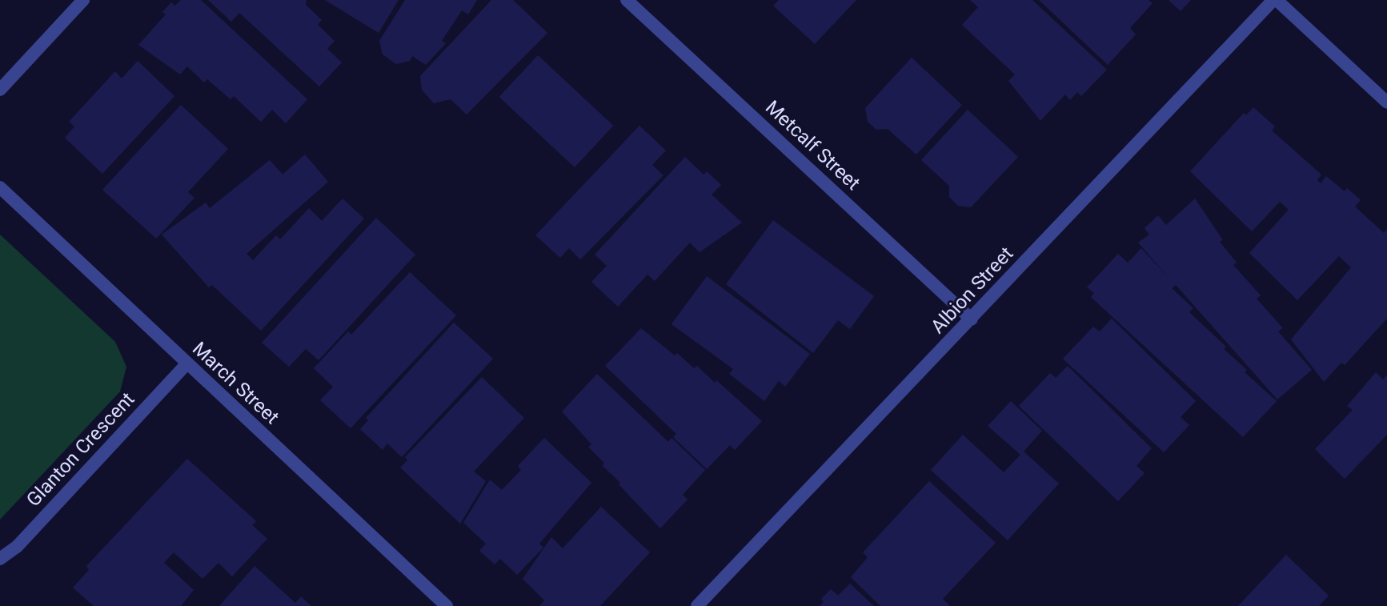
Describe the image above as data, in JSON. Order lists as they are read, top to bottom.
{
  "streets": {
    "street": [
      "Metcalf Street",
      "Albion Street",
      "March Street",
      "Glanton Crescent"
    ]
  },
  "crossings": [
    ["Metcalf Street", "Albion Street"],
    ["March Street", "Glanton Crescent"]
  ]
}
